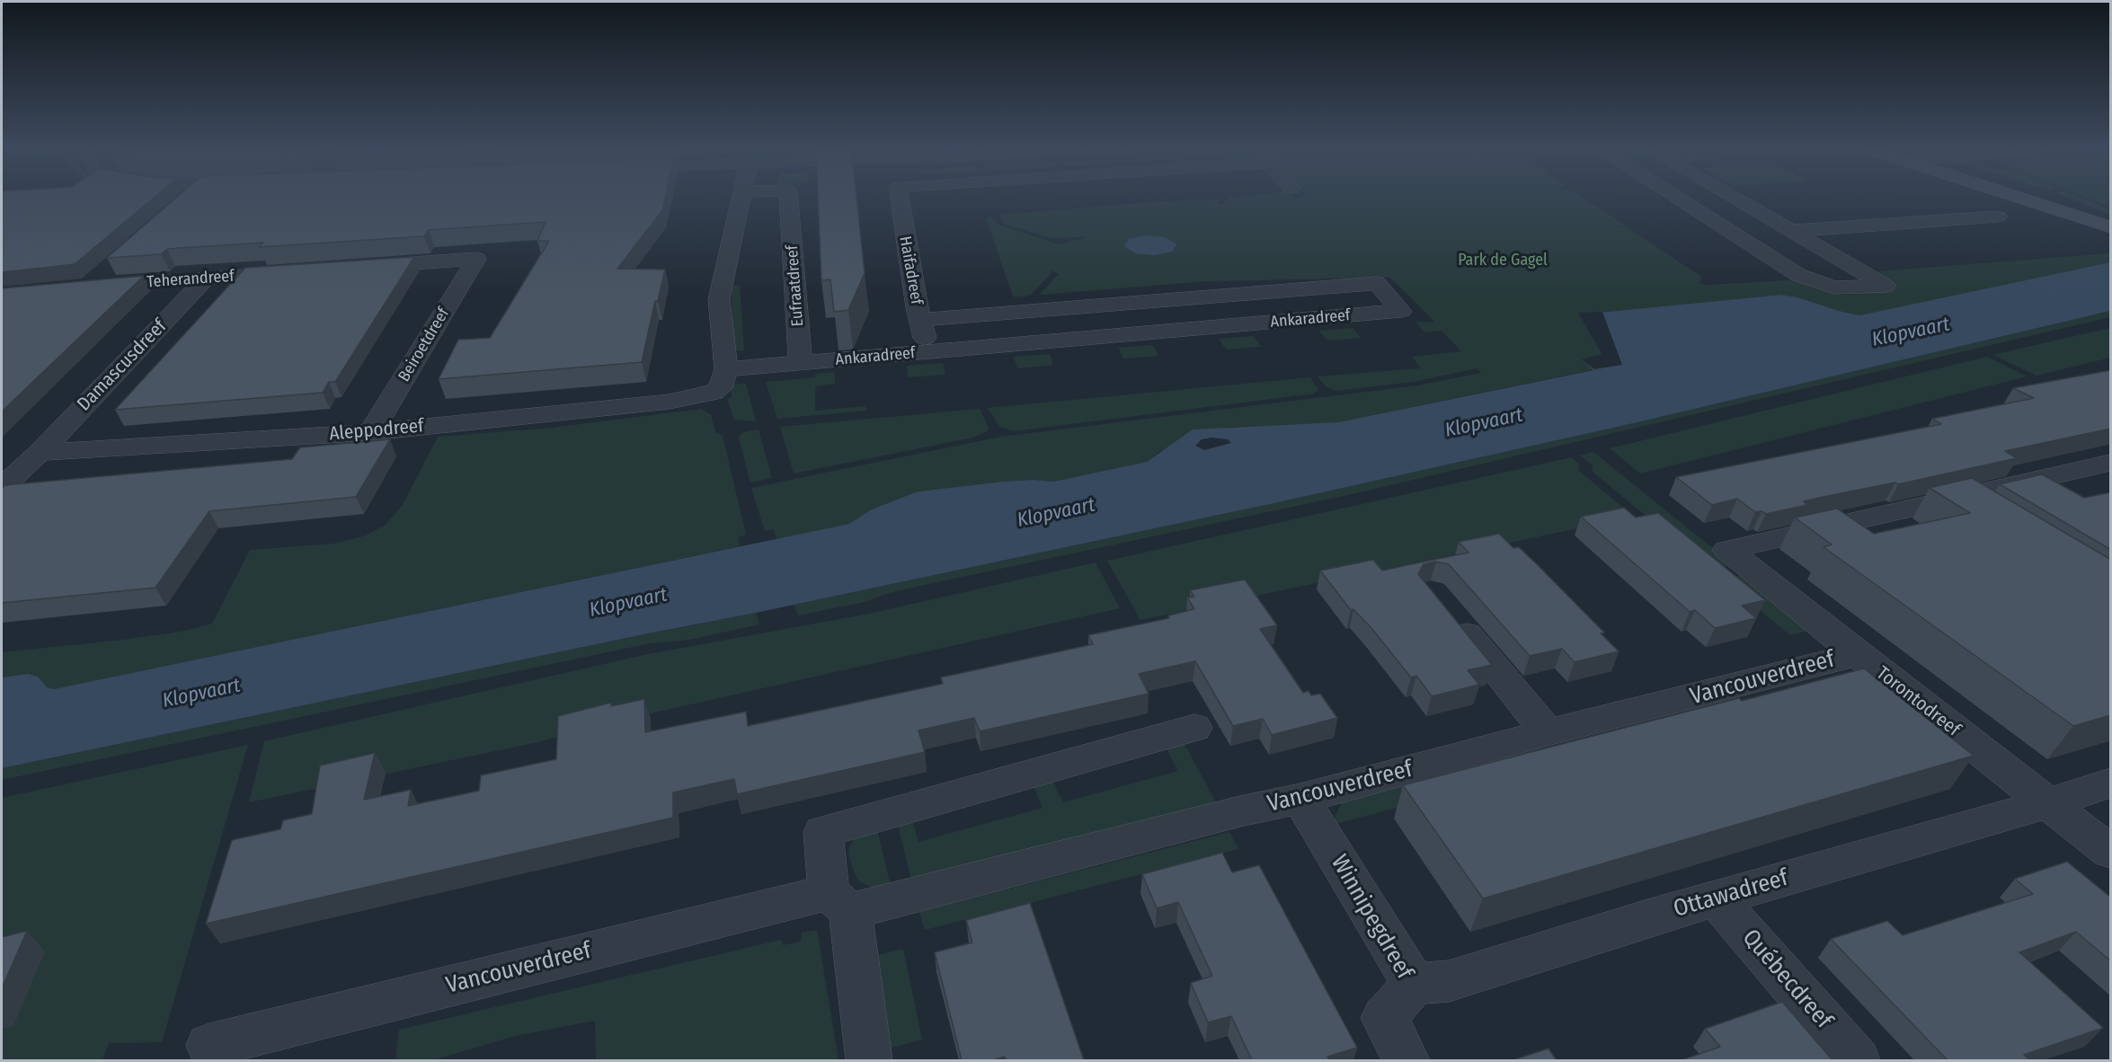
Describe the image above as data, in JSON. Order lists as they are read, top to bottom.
{
  "streets": {
    "street": [
      "Haifadreef",
      "Teherandreef",
      "Eufraatdreef",
      "Ankaradreef",
      "Beiroetdreef",
      "Damascusdreef",
      "Aleppodreef",
      "Vancouverdreef",
      "Torontodreef",
      "Ottawadreef",
      "Winnipegdreef",
      "Québecdreef"
    ]
  },
  "crossings": [
    ["Haifadreef", "Ankaradreef"],
    ["Teherandreef", "Damascusdreef"],
    ["Eufraatdreef", "Ankaradreef"],
    ["Ankaradreef", "Aleppodreef"],
    ["Beiroetdreef", "Aleppodreef"],
    ["Damascusdreef", "Aleppodreef"],
    ["Vancouverdreef", "Torontodreef"],
    ["Vancouverdreef", "Winnipegdreef"],
    ["Torontodreef", "Ottawadreef"],
    ["Ottawadreef", "Winnipegdreef"],
    ["Ottawadreef", "Québecdreef"]
  ],
  "water": ["Klopvaart"],
  "parks": ["Park de Gagel"]
}
